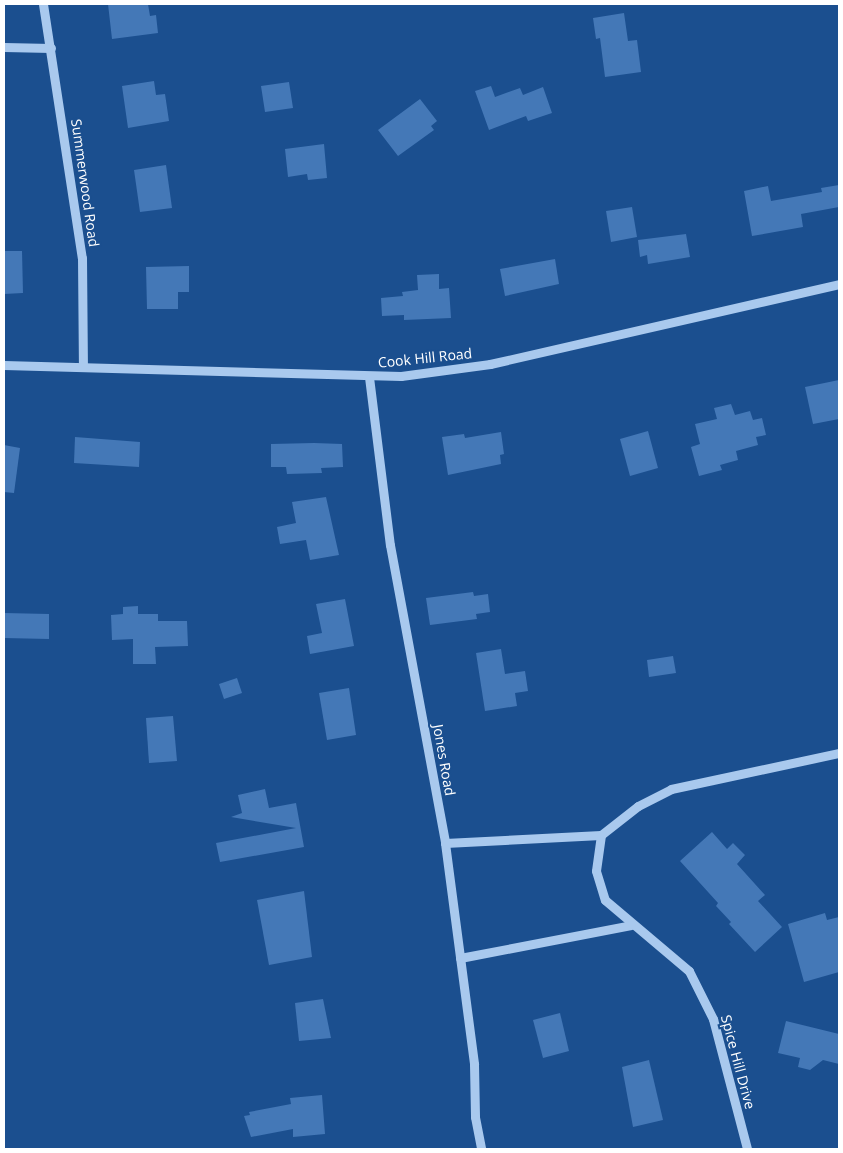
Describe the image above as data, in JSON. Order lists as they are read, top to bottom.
{
  "streets": {
    "street": [
      "Summerwood Road",
      "Cook Hill Road",
      "Jones Road",
      "Spice Hill Drive"
    ]
  },
  "crossings": [
    ["Summerwood Road", "Cook Hill Road"],
    ["Cook Hill Road", "Jones Road"]
  ]
}
